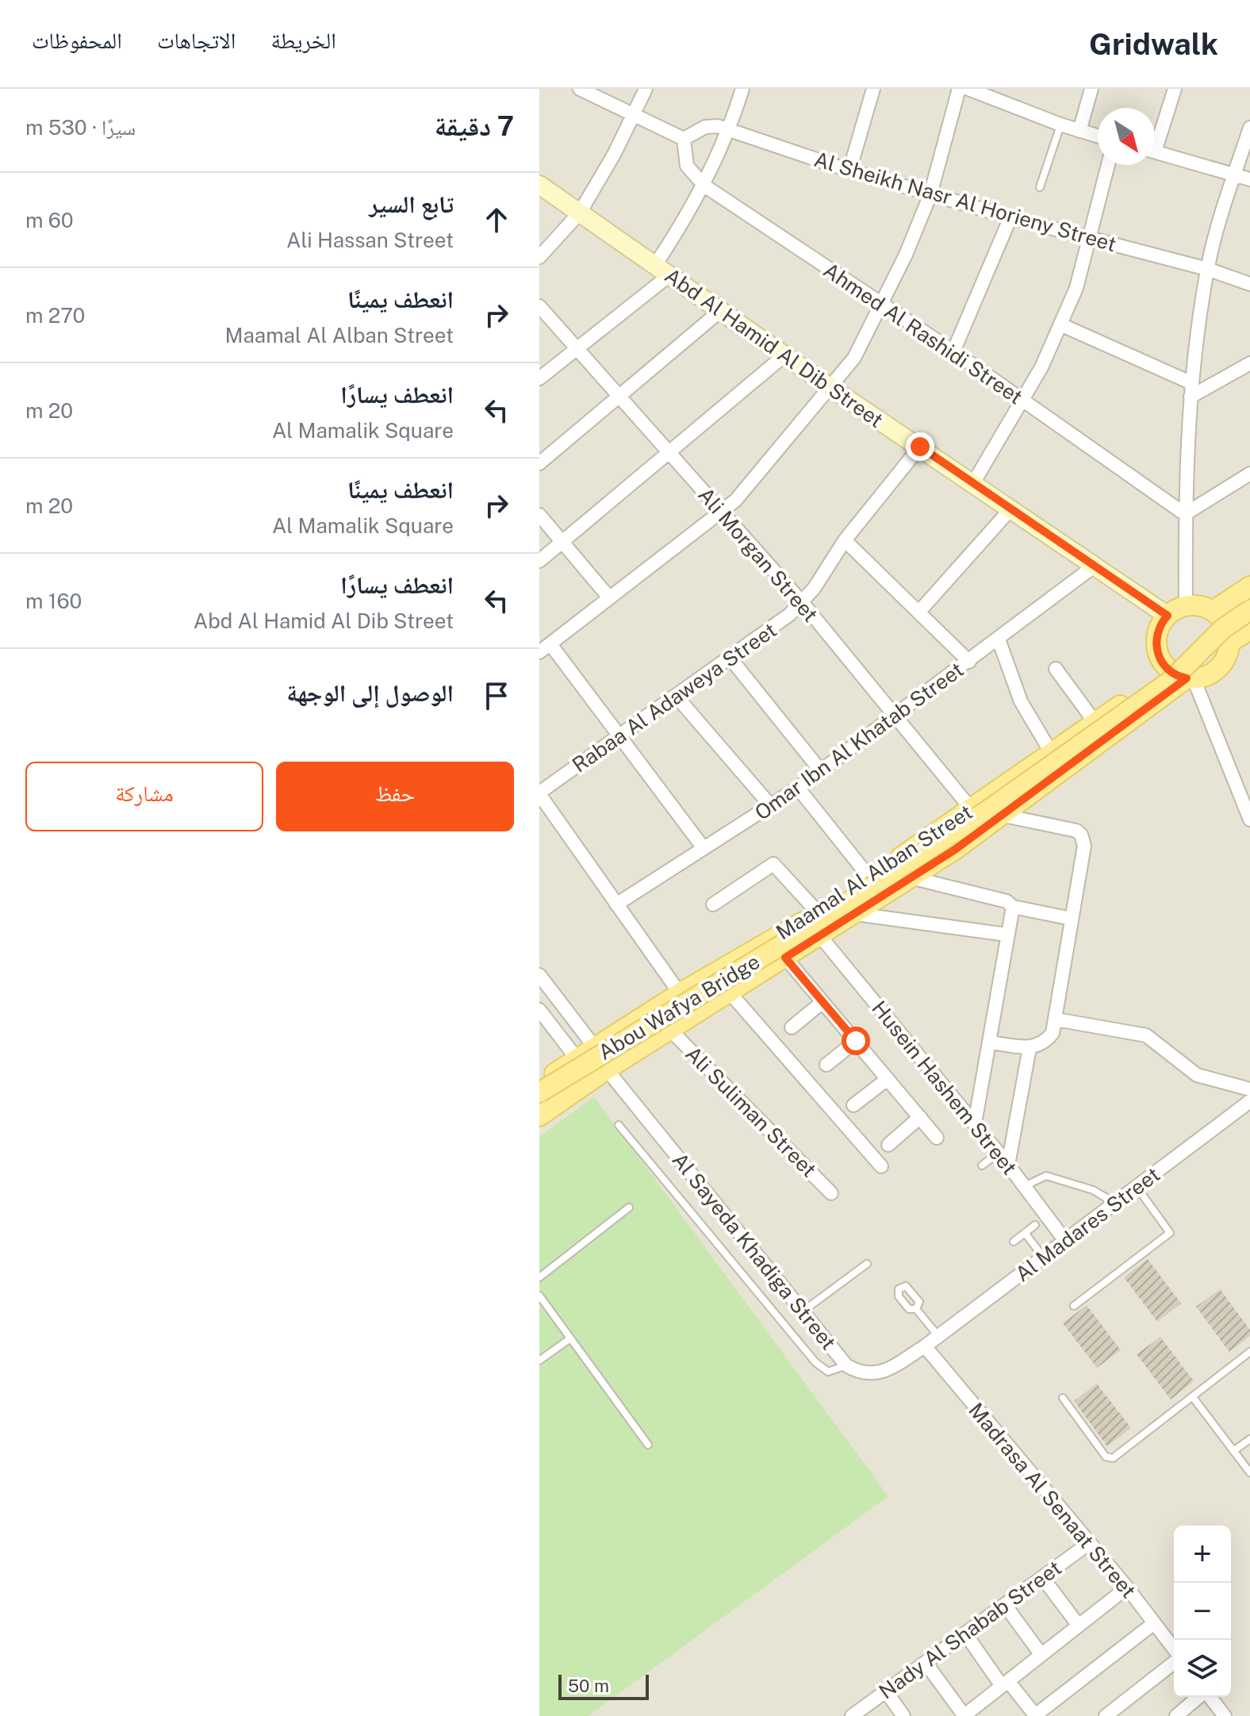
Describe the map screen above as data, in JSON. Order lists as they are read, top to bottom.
{
  "streets": {
    "main road": ["Maamal Al Alban Street", "Abou Wafya Bridge"],
    "street": [
      "Al Sheikh Nasr Al Horieny Street",
      "Ahmed Al Rashidi Street",
      "Abd Al Hamid Al Dib Street",
      "Ali Morgan Street",
      "Rabaa Al Adaweya Street",
      "Omar Ibn Al Khatab Street",
      "Husein Hashem Street",
      "Ali Suliman Street",
      "Al Madares Street",
      "Al Sayeda Khadiga Street",
      "Madrasa Al Senaat Street",
      "Nady Al Shabab Street"
    ]
  },
  "crossings": [
    ["Al Sheikh Nasr Al Horieny Street", "Ahmed Al Rashidi Street"],
    ["Abd Al Hamid Al Dib Street", "Rabaa Al Adaweya Street"],
    ["Abd Al Hamid Al Dib Street", "Omar Ibn Al Khatab Street"],
    ["Abd Al Hamid Al Dib Street", "Maamal Al Alban Street"],
    ["Ali Morgan Street", "Rabaa Al Adaweya Street"],
    ["Ali Morgan Street", "Omar Ibn Al Khatab Street"],
    ["Ali Morgan Street", "Maamal Al Alban Street"],
    ["Maamal Al Alban Street", "Husein Hashem Street"],
    ["Maamal Al Alban Street", "Ali Suliman Street"],
    ["Maamal Al Alban Street", "Al Sayeda Khadiga Street"],
    ["Husein Hashem Street", "Al Madares Street"],
    ["Al Madares Street", "Al Sayeda Khadiga Street"],
    ["Al Madares Street", "Madrasa Al Senaat Street"],
    ["Al Sayeda Khadiga Street", "Madrasa Al Senaat Street"],
    ["Madrasa Al Senaat Street", "Nady Al Shabab Street"]
  ],
  "scale_bar": "50 m",
  "north": "bottom right",
  "page": {
    "header": "Gridwalk",
    "nav": ["الخريطة", "الاتجاهات", "المحفوظات"],
    "heading": ["7 دقيقة", "سيرًا · 530 m"],
    "list": [
      ["تابع السير", "Ali Hassan Street", "60 m"],
      ["انعطف يمينًا", "Maamal Al Alban Street", "270 m"],
      ["انعطف يسارًا", "Al Mamalik Square", "20 m"],
      ["انعطف يمينًا", "Al Mamalik Square", "20 m"],
      ["انعطف يسارًا", "Abd Al Hamid Al Dib Street", "160 m"],
      "الوصول إلى الوجهة"
    ],
    "buttons": ["حفظ", "مشاركة"],
    "map_buttons": ["+", "−"],
    "scale": "50 m"
  }
}
